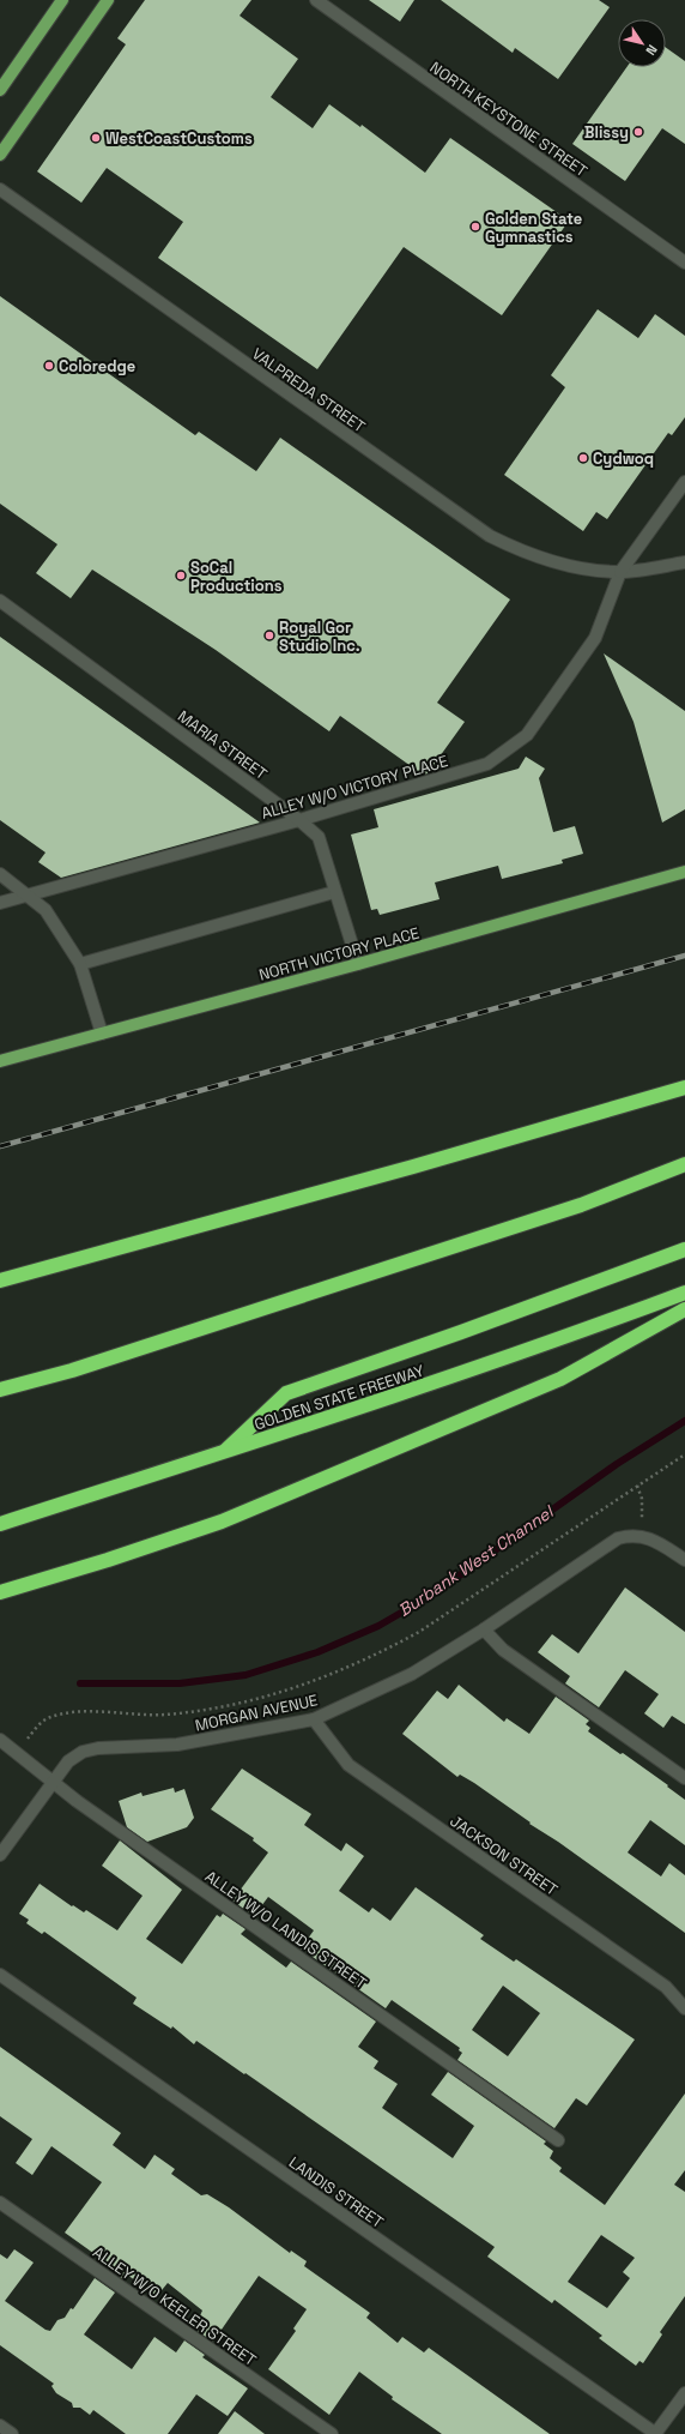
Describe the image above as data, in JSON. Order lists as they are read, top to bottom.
{
  "streets": {
    "highway": ["GOLDEN STATE FREEWAY"],
    "main road": ["NORTH VICTORY PLACE"],
    "street": [
      "NORTH KEYSTONE STREET",
      "VALPREDA STREET",
      "MARIA STREET",
      "ALLEY W/O VICTORY PLACE",
      "MORGAN AVENUE",
      "JACKSON STREET",
      "ALLEY W/O LANDIS STREET",
      "LANDIS STREET",
      "ALLEY W/O KEELER STREET"
    ]
  },
  "crossings": [
    ["VALPREDA STREET", "ALLEY W/O VICTORY PLACE"],
    ["MARIA STREET", "ALLEY W/O VICTORY PLACE"],
    ["MARIA STREET", "NORTH VICTORY PLACE"],
    ["MORGAN AVENUE", "JACKSON STREET"],
    ["MORGAN AVENUE", "ALLEY W/O LANDIS STREET"]
  ],
  "water": ["Burbank West Channel"],
  "places": [
    "Blissy",
    "WestCoastCustoms",
    "Golden State Gymnastics",
    "Coloredge",
    "Cydwoq",
    "SoCal Productions",
    "Royal Gor Studio Inc."
  ],
  "north": "bottom right"
}
